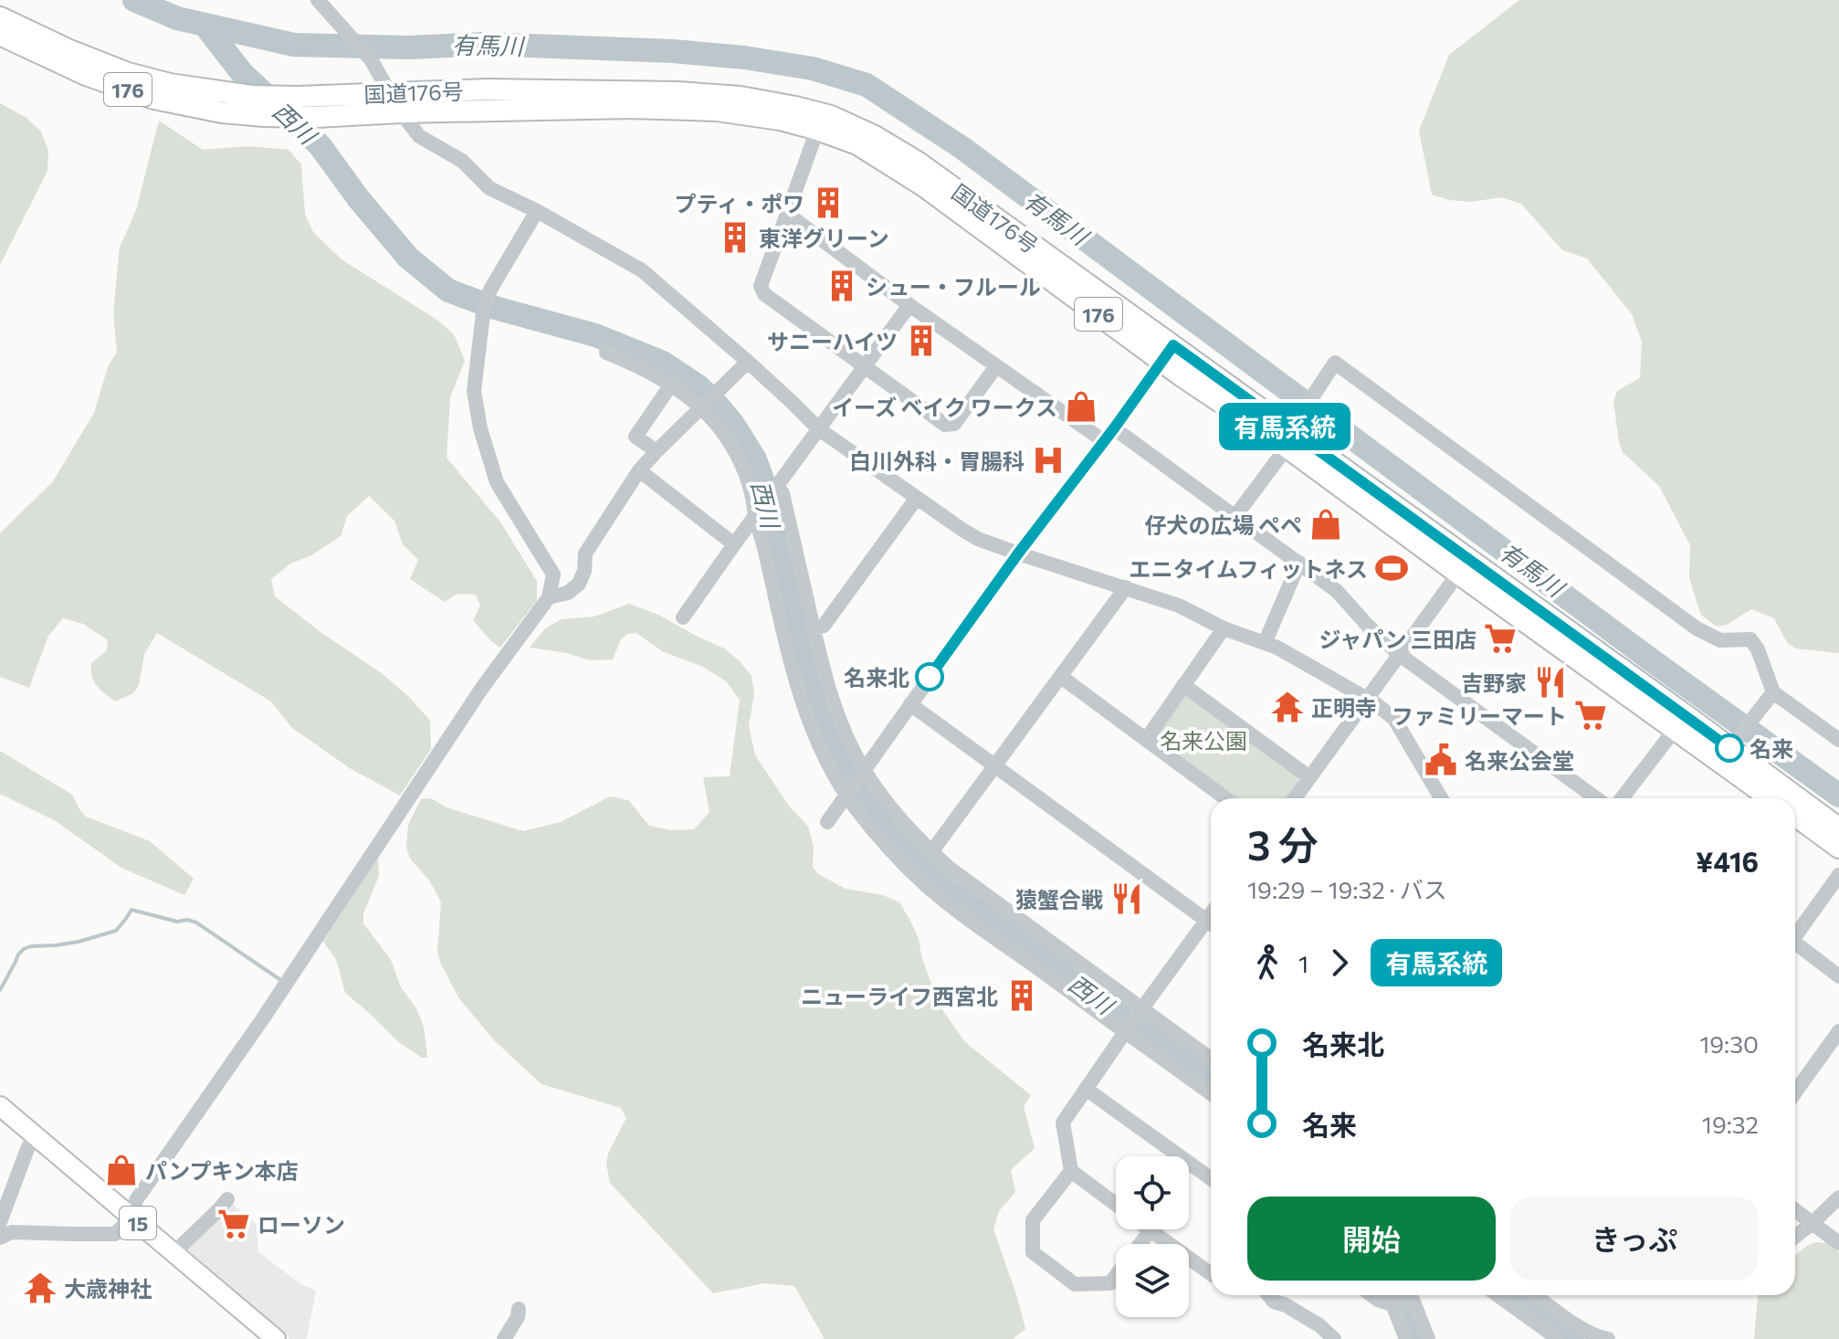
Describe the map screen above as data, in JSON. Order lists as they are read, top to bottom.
{
  "streets": {
    "highway": ["176", "国道176号"],
    "main road": ["15"]
  },
  "water": ["有馬川", "西川"],
  "parks": ["名来公園"],
  "places": {
    "building": [
      "プティ・ポワ",
      "東洋グリーン",
      "シュー・フルール",
      "サニーハイツ",
      "ニューライフ西宮北"
    ],
    "shop": ["イーズ ベイク ワークス", "仔犬の広場 ペペ", "パンプキン本店"],
    "hospital": ["白川外科・胃腸科"],
    "sports": ["エニタイムフィットネス"],
    "supermarket": ["ジャパン 三田店", "ファミリーマート", "ローソン"],
    "other": ["名来北", "名来"],
    "restaurant": ["吉野家", "猿蟹合戦"],
    "temple": ["正明寺", "大歳神社"],
    "public building": ["名来公会堂"]
  },
  "lines": ["bus line 有馬系統"],
  "page": {
    "on_map": "有馬系統",
    "heading": ["3 分", "19:29 – 19:32 · バス", "¥416"],
    "legs": ["1", "有馬系統"],
    "list": [
      {
        "name": "名来北",
        "value": "19:30"
      },
      {
        "name": "名来",
        "value": "19:32"
      }
    ],
    "buttons": ["開始", "きっぷ"]
  }
}
